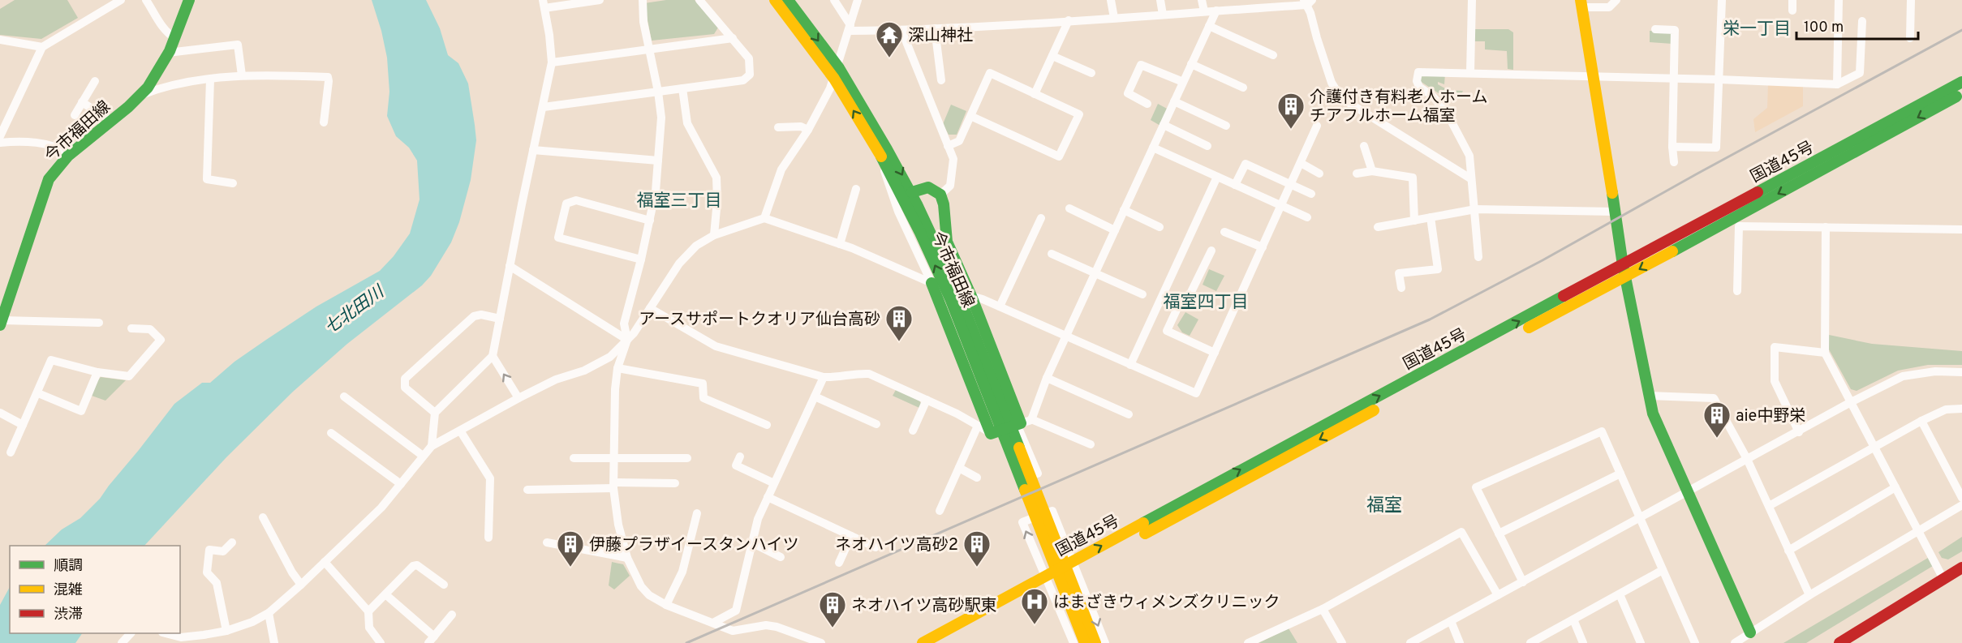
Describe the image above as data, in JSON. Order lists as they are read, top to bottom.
{
  "streets": {
    "main road": ["今市福田線", "国道45号"]
  },
  "crossings": [
    ["今市福田線", "国道45号"]
  ],
  "districts": [
    "栄一丁目",
    "福室三丁目",
    "福室四丁目",
    "福室"
  ],
  "water": ["七北田川"],
  "places": {
    "temple": ["深山神社"],
    "building": [
      "介護付き有料老人ホーム チアフルホーム福室",
      "アースサポートクオリア仙台高砂",
      "aie中野栄",
      "伊藤プラザイースタンハイツ",
      "ネオハイツ高砂2",
      "ネオハイツ高砂駅東"
    ],
    "hospital": ["はまざきウィメンズクリニック"]
  },
  "legend": ["順調", "混雑", "渋滞"],
  "scale_bar": "100 m"
}
